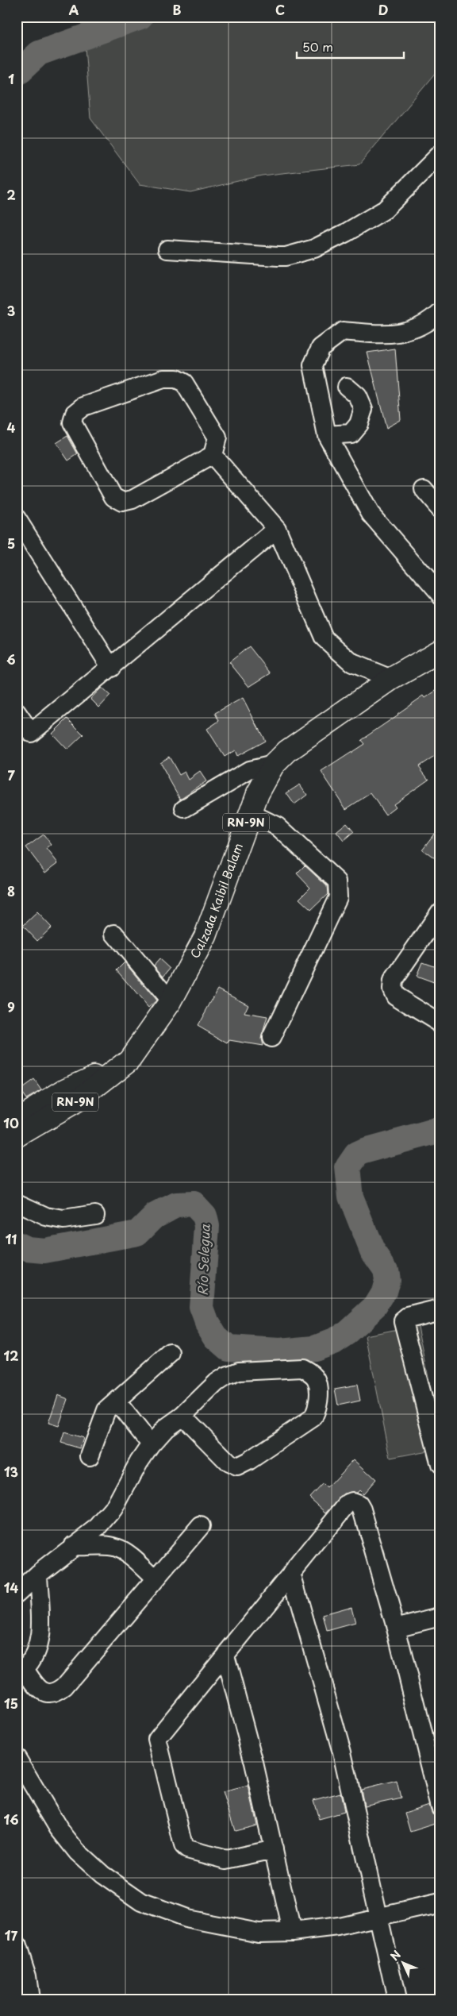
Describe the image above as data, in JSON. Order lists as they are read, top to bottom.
{
  "streets": {
    "main road": ["RN-9N", "Calzada Kaibil Balam"]
  },
  "crossings": [
    ["RN-9N", "Calzada Kaibil Balam"]
  ],
  "water": ["Río Selegua"],
  "scale_bar": "50 m",
  "north": "top left",
  "grid": {
    "columns": [
      "A",
      "B",
      "C",
      "D"
    ],
    "rows": [
      "1",
      "2",
      "3",
      "4",
      "5",
      "6",
      "7",
      "8",
      "9",
      "10",
      "11",
      "12",
      "13",
      "14",
      "15",
      "16",
      "17"
    ]
  }
}
